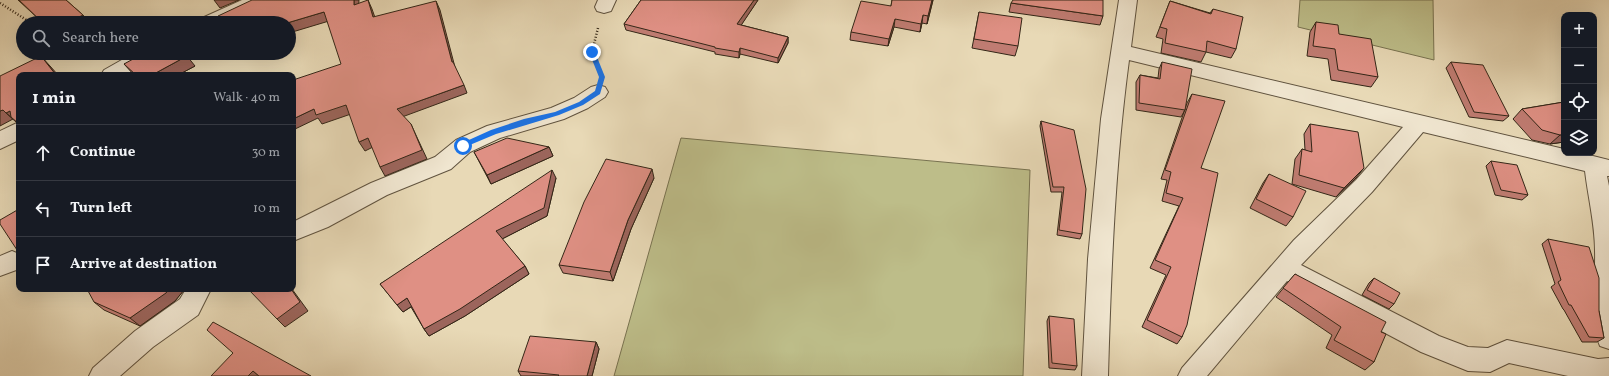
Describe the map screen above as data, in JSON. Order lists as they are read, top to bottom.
{
  "page": {
    "map_buttons": ["+", "−"],
    "search": "Search here",
    "heading": ["1 min", "Walk · 40 m"],
    "list": [
      ["Continue", "30 m"],
      ["Turn left", "10 m"],
      "Arrive at destination"
    ]
  }
}
